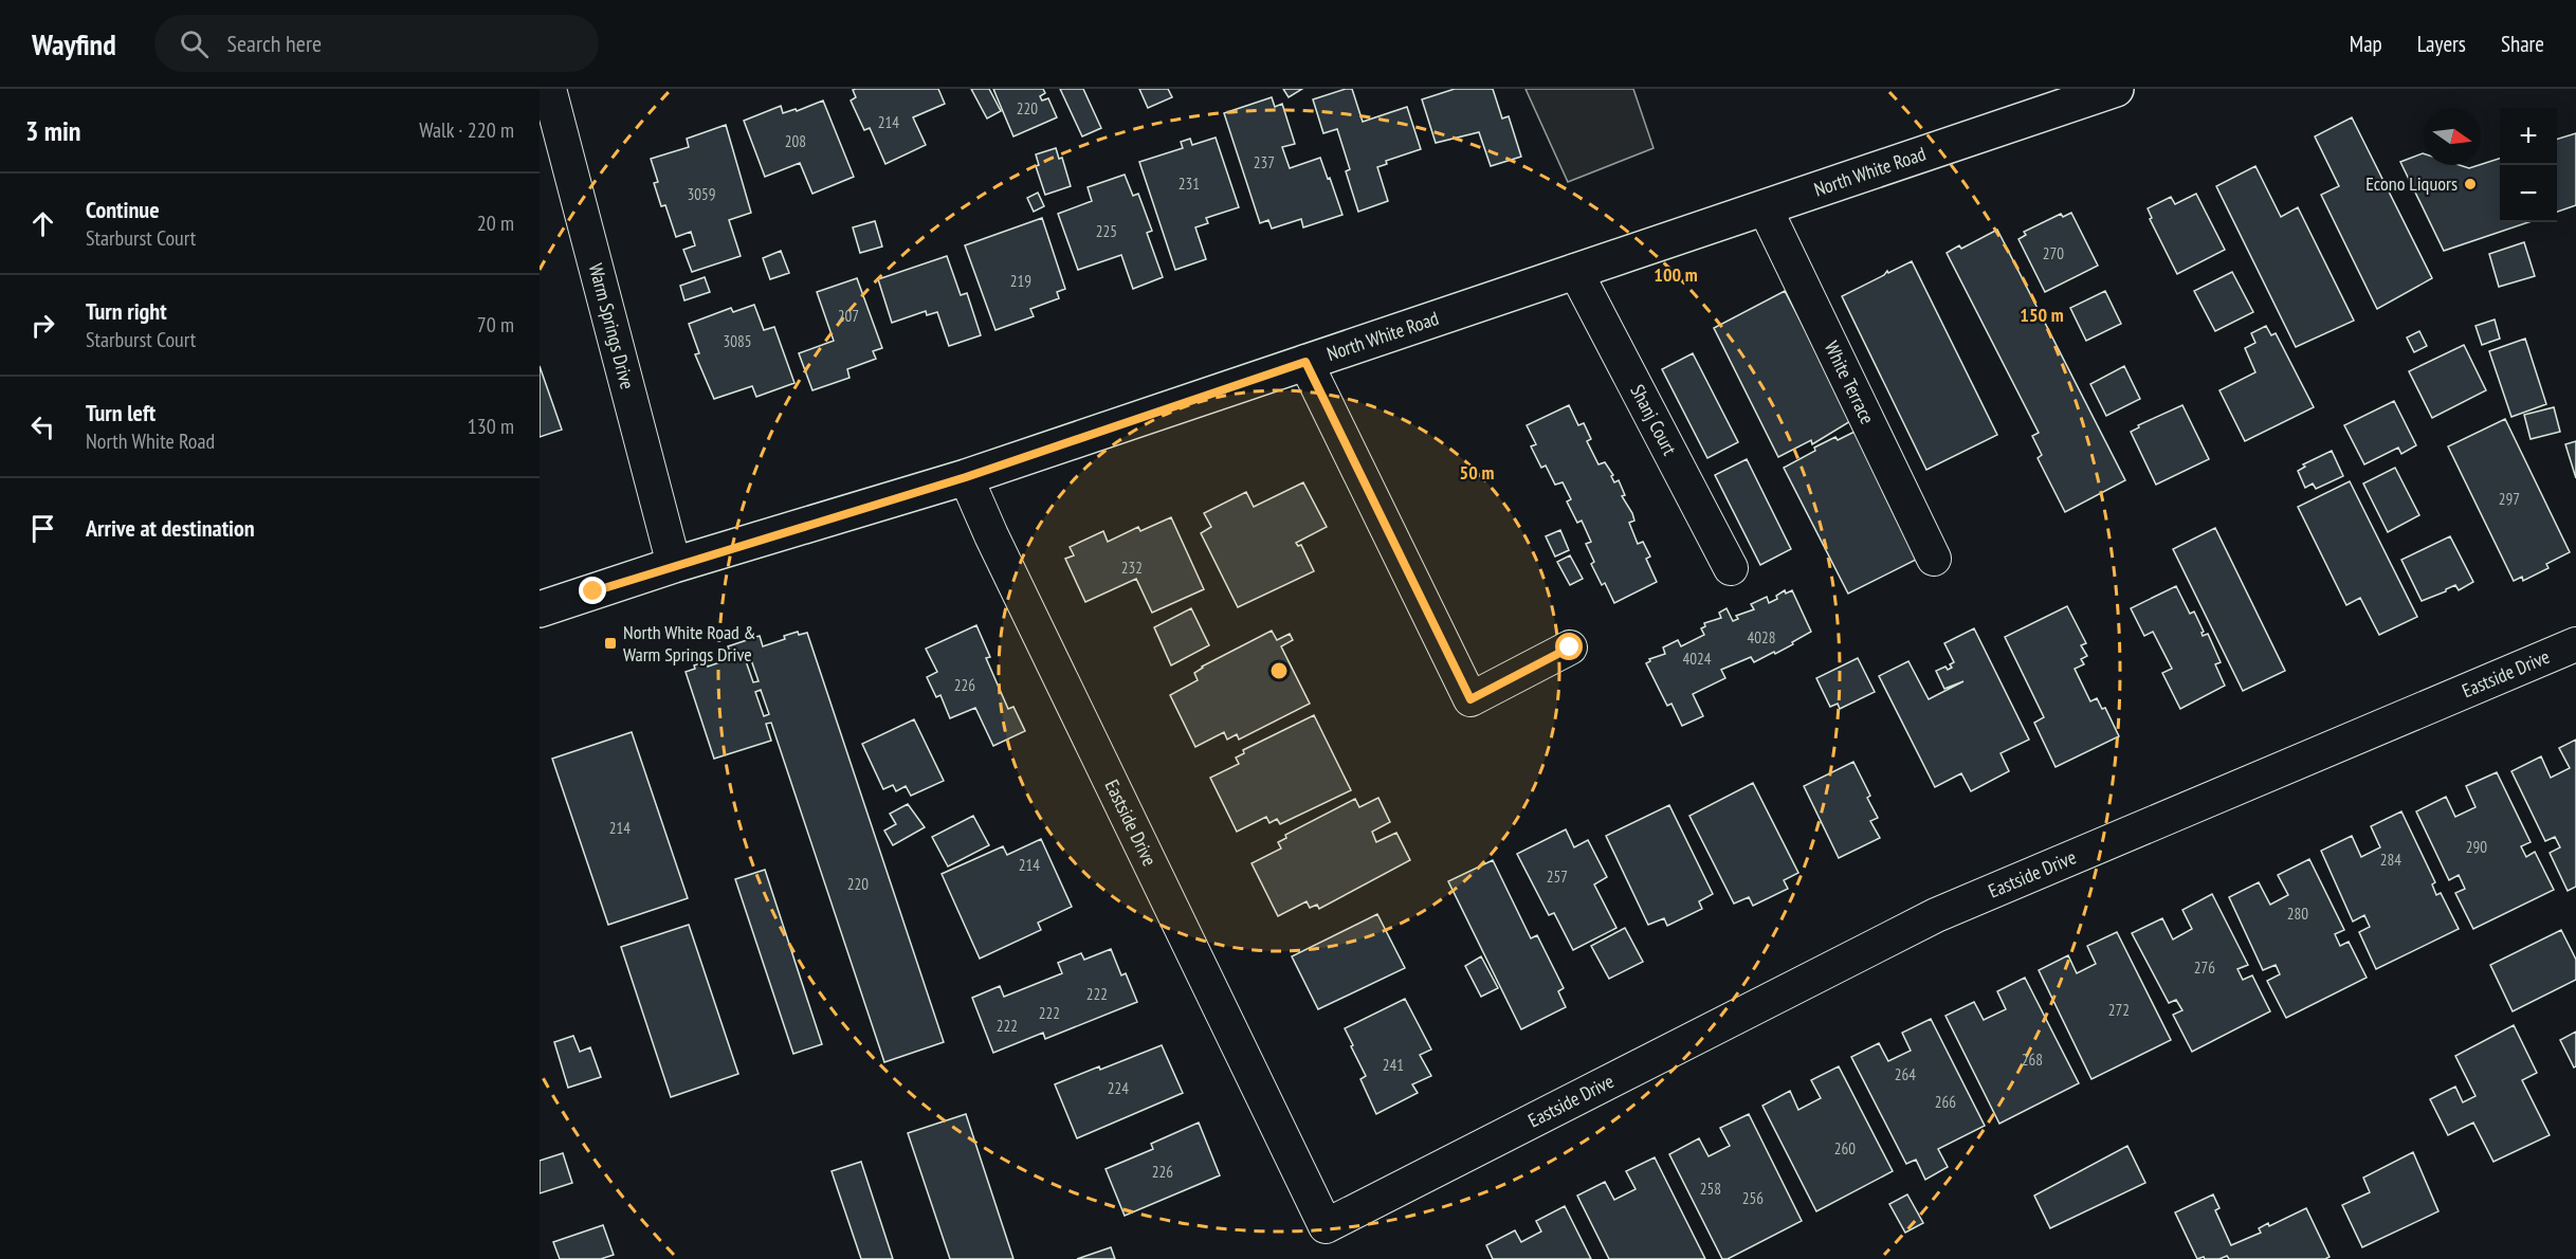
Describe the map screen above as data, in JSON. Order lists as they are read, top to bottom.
{
  "streets": {
    "main road": ["North White Road"],
    "street": [
      "Warm Springs Drive",
      "White Terrace",
      "Shanj Court",
      "Eastside Drive"
    ]
  },
  "crossings": [
    ["North White Road", "Warm Springs Drive"],
    ["North White Road", "White Terrace"],
    ["North White Road", "Shanj Court"],
    ["North White Road", "Eastside Drive"]
  ],
  "places": {
    "other": ["Econo Liquors"],
    "transit": ["North White Road & Warm Springs Drive"]
  },
  "house_numbers": [
    "220",
    "214",
    "208",
    "237",
    "231",
    "3059",
    "225",
    "270",
    "219",
    "207",
    "3085",
    "297",
    "232",
    "4028",
    "4024",
    "226",
    "214",
    "290",
    "284",
    "214",
    "257",
    "220",
    "280",
    "276",
    "222",
    "272",
    "222",
    "222",
    "268",
    "241",
    "264",
    "224",
    "266",
    "260",
    "226",
    "258",
    "256"
  ],
  "north": "right",
  "page": {
    "header": "Wayfind",
    "search": "Search here",
    "nav": ["Map", "Layers", "Share"],
    "heading": ["3 min", "Walk · 220 m"],
    "map_buttons": ["+", "−"],
    "list": [
      ["Continue", "Starburst Court", "20 m"],
      ["Turn right", "Starburst Court", "70 m"],
      ["Turn left", "North White Road", "130 m"],
      "Arrive at destination"
    ]
  },
  "rings": ["100 m", "150 m", "50 m"]
}
